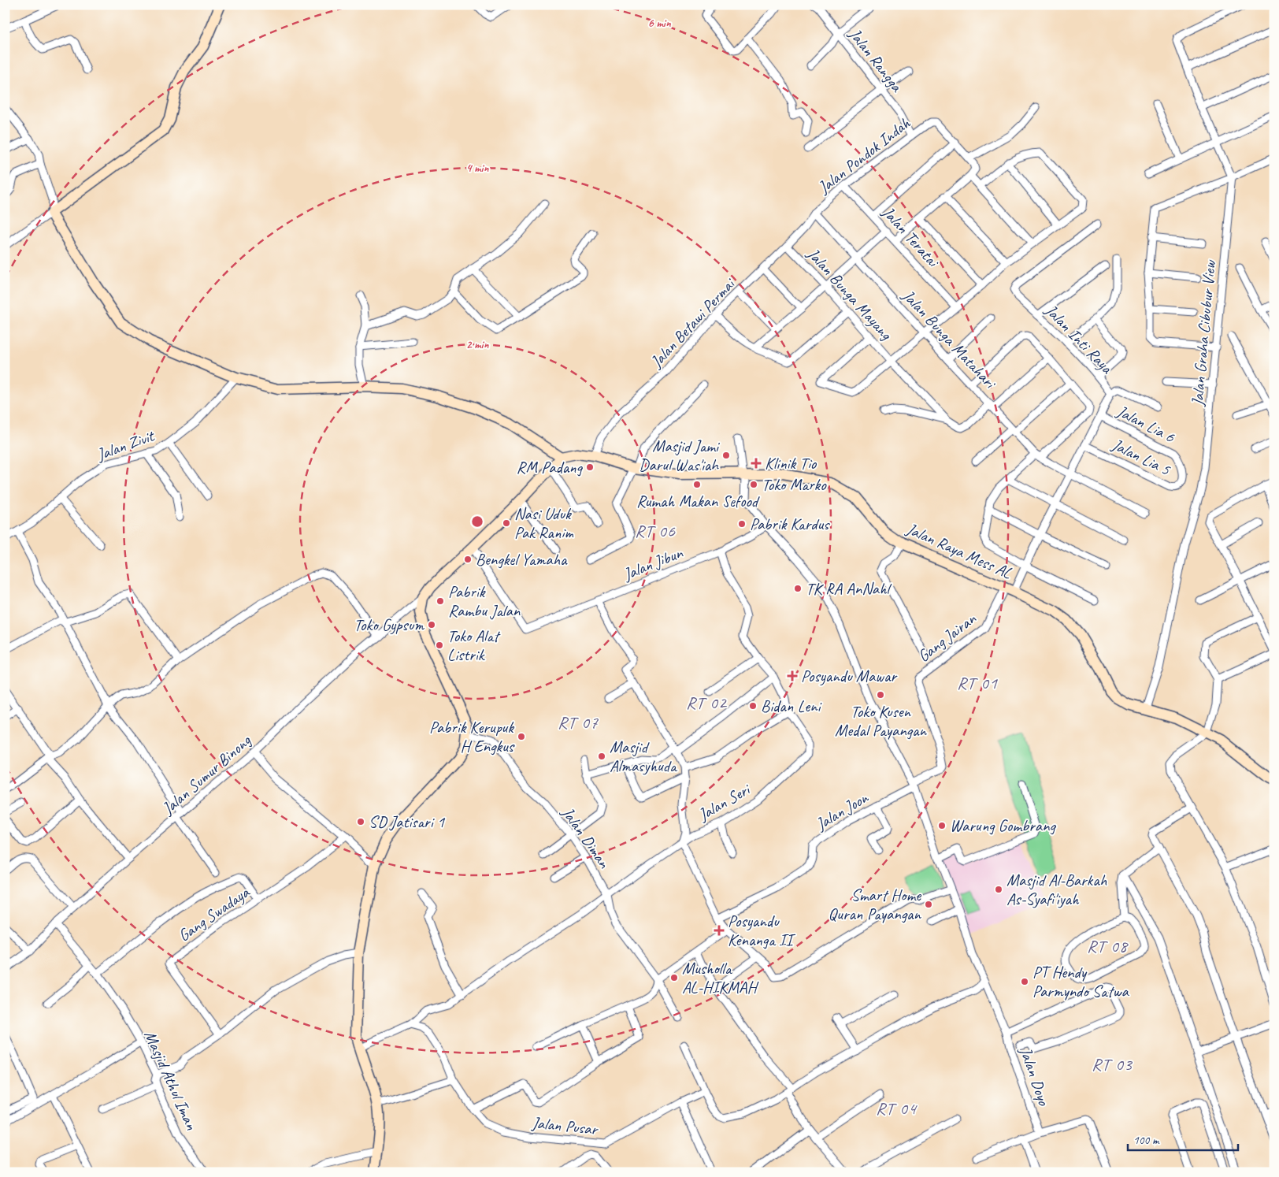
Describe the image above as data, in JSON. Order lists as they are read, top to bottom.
{
  "streets": {
    "main road": ["Jalan Raya Mess AL"],
    "street": [
      "Jalan Rangga",
      "Jalan Pondok Indah",
      "Jalan Teratai",
      "Jalan Bunga Mayang",
      "Jalan Betawi Permai",
      "Jalan Graha Cibubur View",
      "Jalan Bunga Matahari",
      "Jalan Inti Raya",
      "Jalan Lia 6",
      "Jalan Zivit",
      "Jalan Lia 5",
      "Jalan Jibun",
      "Gang Jairan",
      "Jalan Sumur Binong",
      "Jalan Seri",
      "Jalan Joon",
      "Jalan Diman",
      "Gang Swadaya",
      "Jalan Doyo",
      "Masjid Athul Iman",
      "Jalan Pusar"
    ]
  },
  "crossings": [
    ["Jalan Rangga", "Jalan Pondok Indah"],
    ["Jalan Pondok Indah", "Jalan Teratai"],
    ["Jalan Pondok Indah", "Jalan Betawi Permai"],
    ["Jalan Pondok Indah", "Jalan Bunga Matahari"],
    ["Jalan Bunga Mayang", "Jalan Betawi Permai"],
    ["Jalan Betawi Permai", "Jalan Bunga Matahari"],
    ["Jalan Betawi Permai", "Jalan Raya Mess AL"],
    ["Jalan Graha Cibubur View", "Jalan Raya Mess AL"],
    ["Jalan Bunga Matahari", "Jalan Inti Raya"],
    ["Jalan Inti Raya", "Jalan Lia 6"],
    ["Jalan Inti Raya", "Jalan Lia 5"],
    ["Jalan Inti Raya", "Jalan Raya Mess AL"],
    ["Jalan Inti Raya", "Gang Jairan"],
    ["Jalan Lia 6", "Jalan Lia 5"],
    ["Jalan Raya Mess AL", "Gang Jairan"],
    ["Jalan Raya Mess AL", "Jalan Doyo"],
    ["Jalan Jibun", "Jalan Seri"],
    ["Gang Jairan", "Jalan Joon"],
    ["Gang Jairan", "Jalan Doyo"],
    ["Jalan Sumur Binong", "Masjid Athul Iman"],
    ["Jalan Seri", "Jalan Diman"],
    ["Jalan Seri", "Jalan Pusar"],
    ["Jalan Joon", "Jalan Doyo"]
  ],
  "districts": [
    "RT 06",
    "RT 01",
    "RT 02",
    "RT 07",
    "RT 08",
    "RT 03",
    "RT 04"
  ],
  "places": {
    "other": [
      "Masjid Jami Darul Was'iah",
      "RM Padang",
      "Rumah Makan Sefood",
      "Toko Marko",
      "Nasi Uduk Pak Ranim",
      "Pabrik Kardus",
      "Bengkel Yamaha",
      "TK RA AnNahl",
      "Pabrik Rambu Jalan",
      "Toko Gypsum",
      "Toko Alat Listrik",
      "Toko Kusen Medal Payangan",
      "Bidan Leni",
      "Pabrik Kerupuk H Engkus",
      "Masjid Almasyhuda",
      "SD Jatisari 1",
      "Warung Gombrang",
      "Masjid Al-Barkah As-Syafi'iyah",
      "Smart Home Quran Payangan",
      "Musholla AL-HIKMAH",
      "PT Hendy Parmyndo Satwa"
    ],
    "health": ["Klinik Tio", "Posyandu Mawar", "Posyandu Kenanga II"]
  },
  "scale_bar": "100 m",
  "rings": ["6 min", "4 min", "2 min"]
}
